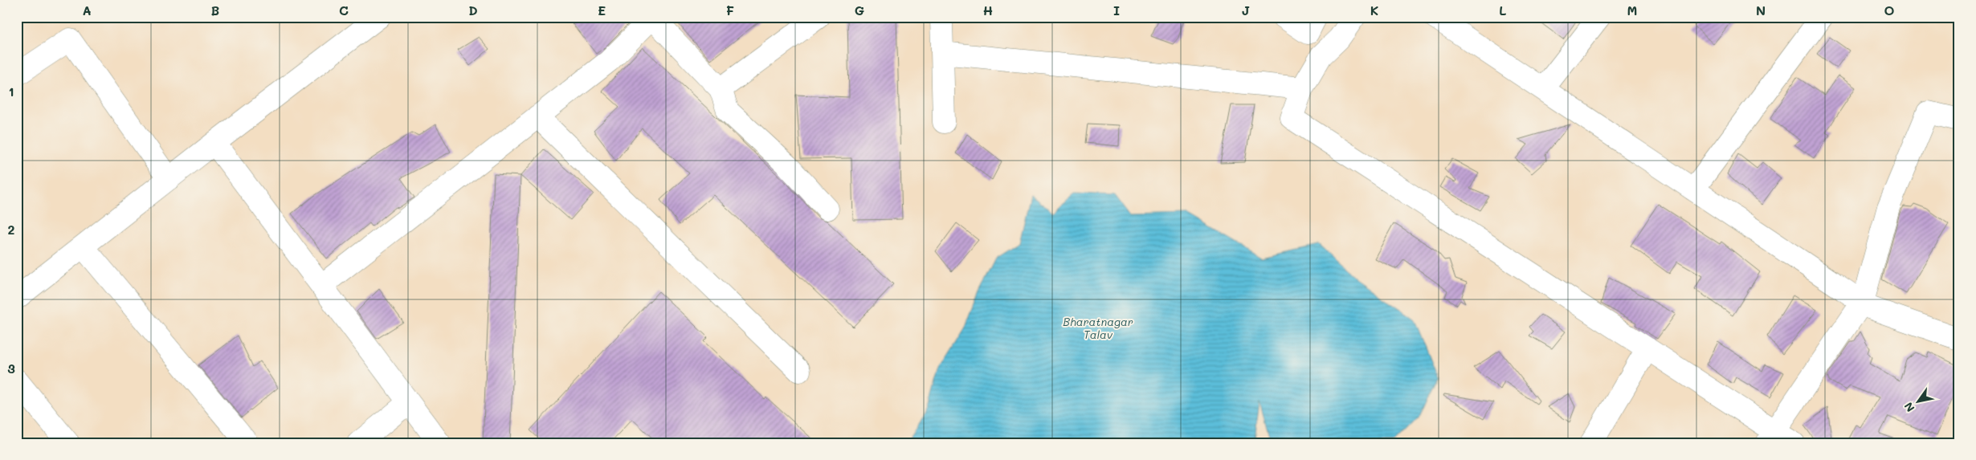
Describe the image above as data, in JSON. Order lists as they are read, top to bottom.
{
  "water": ["Bharatnagar Talav"],
  "north": "bottom left",
  "grid": {
    "columns": [
      "A",
      "B",
      "C",
      "D",
      "E",
      "F",
      "G",
      "H",
      "I",
      "J",
      "K",
      "L",
      "M",
      "N",
      "O"
    ],
    "rows": ["1", "2", "3"]
  }
}
